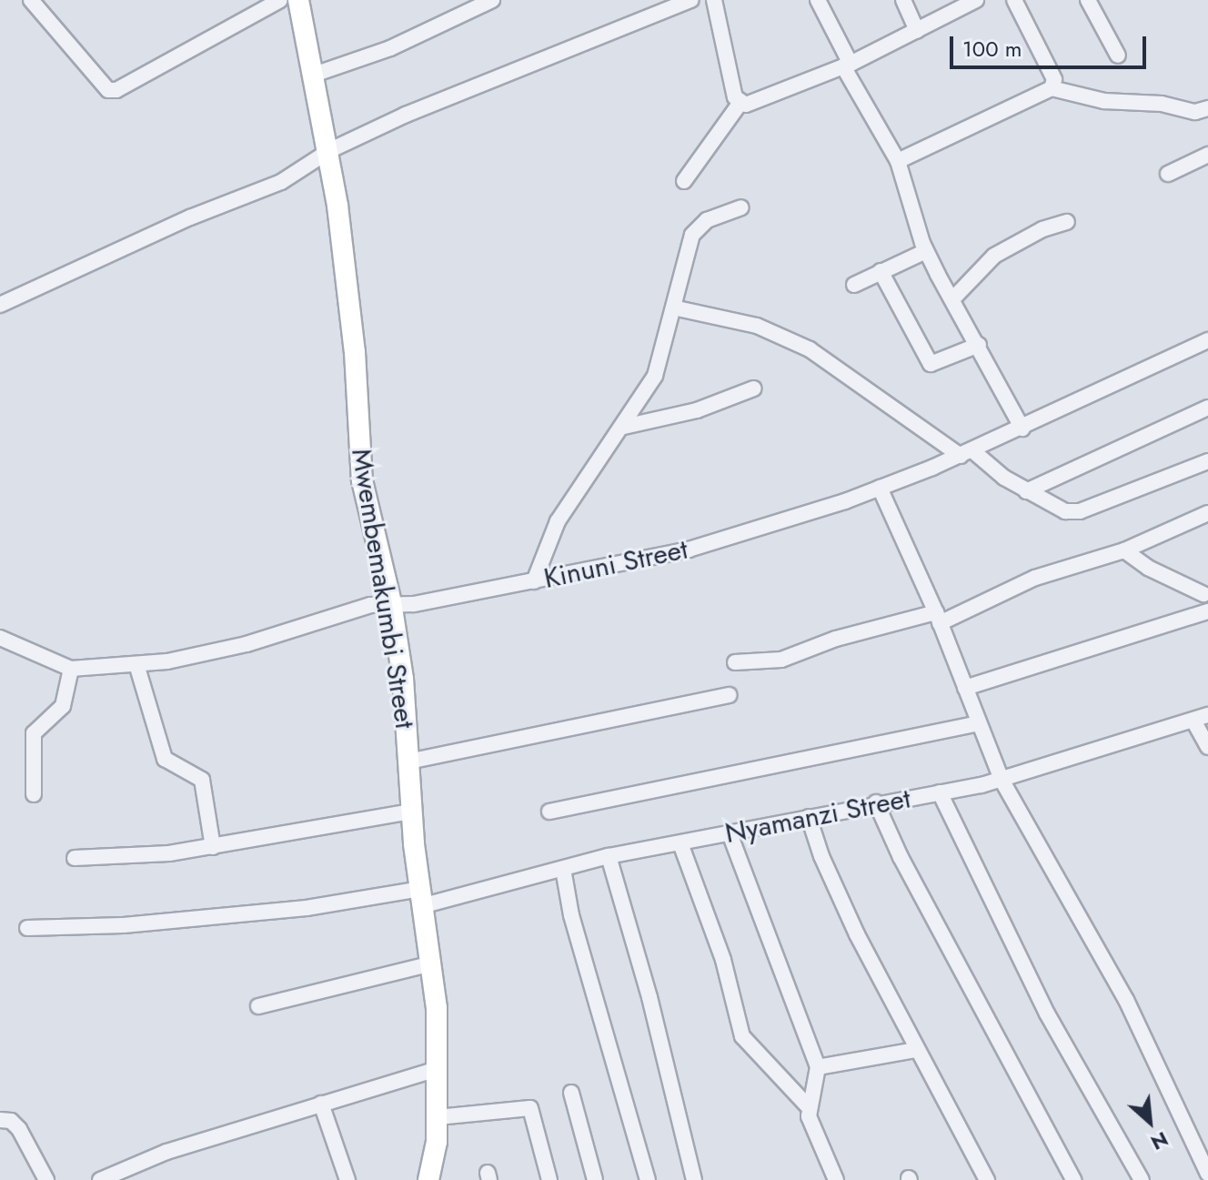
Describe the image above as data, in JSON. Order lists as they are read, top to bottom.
{
  "streets": {
    "street": ["Kinuni Street", "Mwembemakumbi Street", "Nyamanzi Street"]
  },
  "crossings": [
    ["Kinuni Street", "Mwembemakumbi Street"],
    ["Mwembemakumbi Street", "Nyamanzi Street"]
  ],
  "scale_bar": "100 m",
  "north": "bottom right"
}
